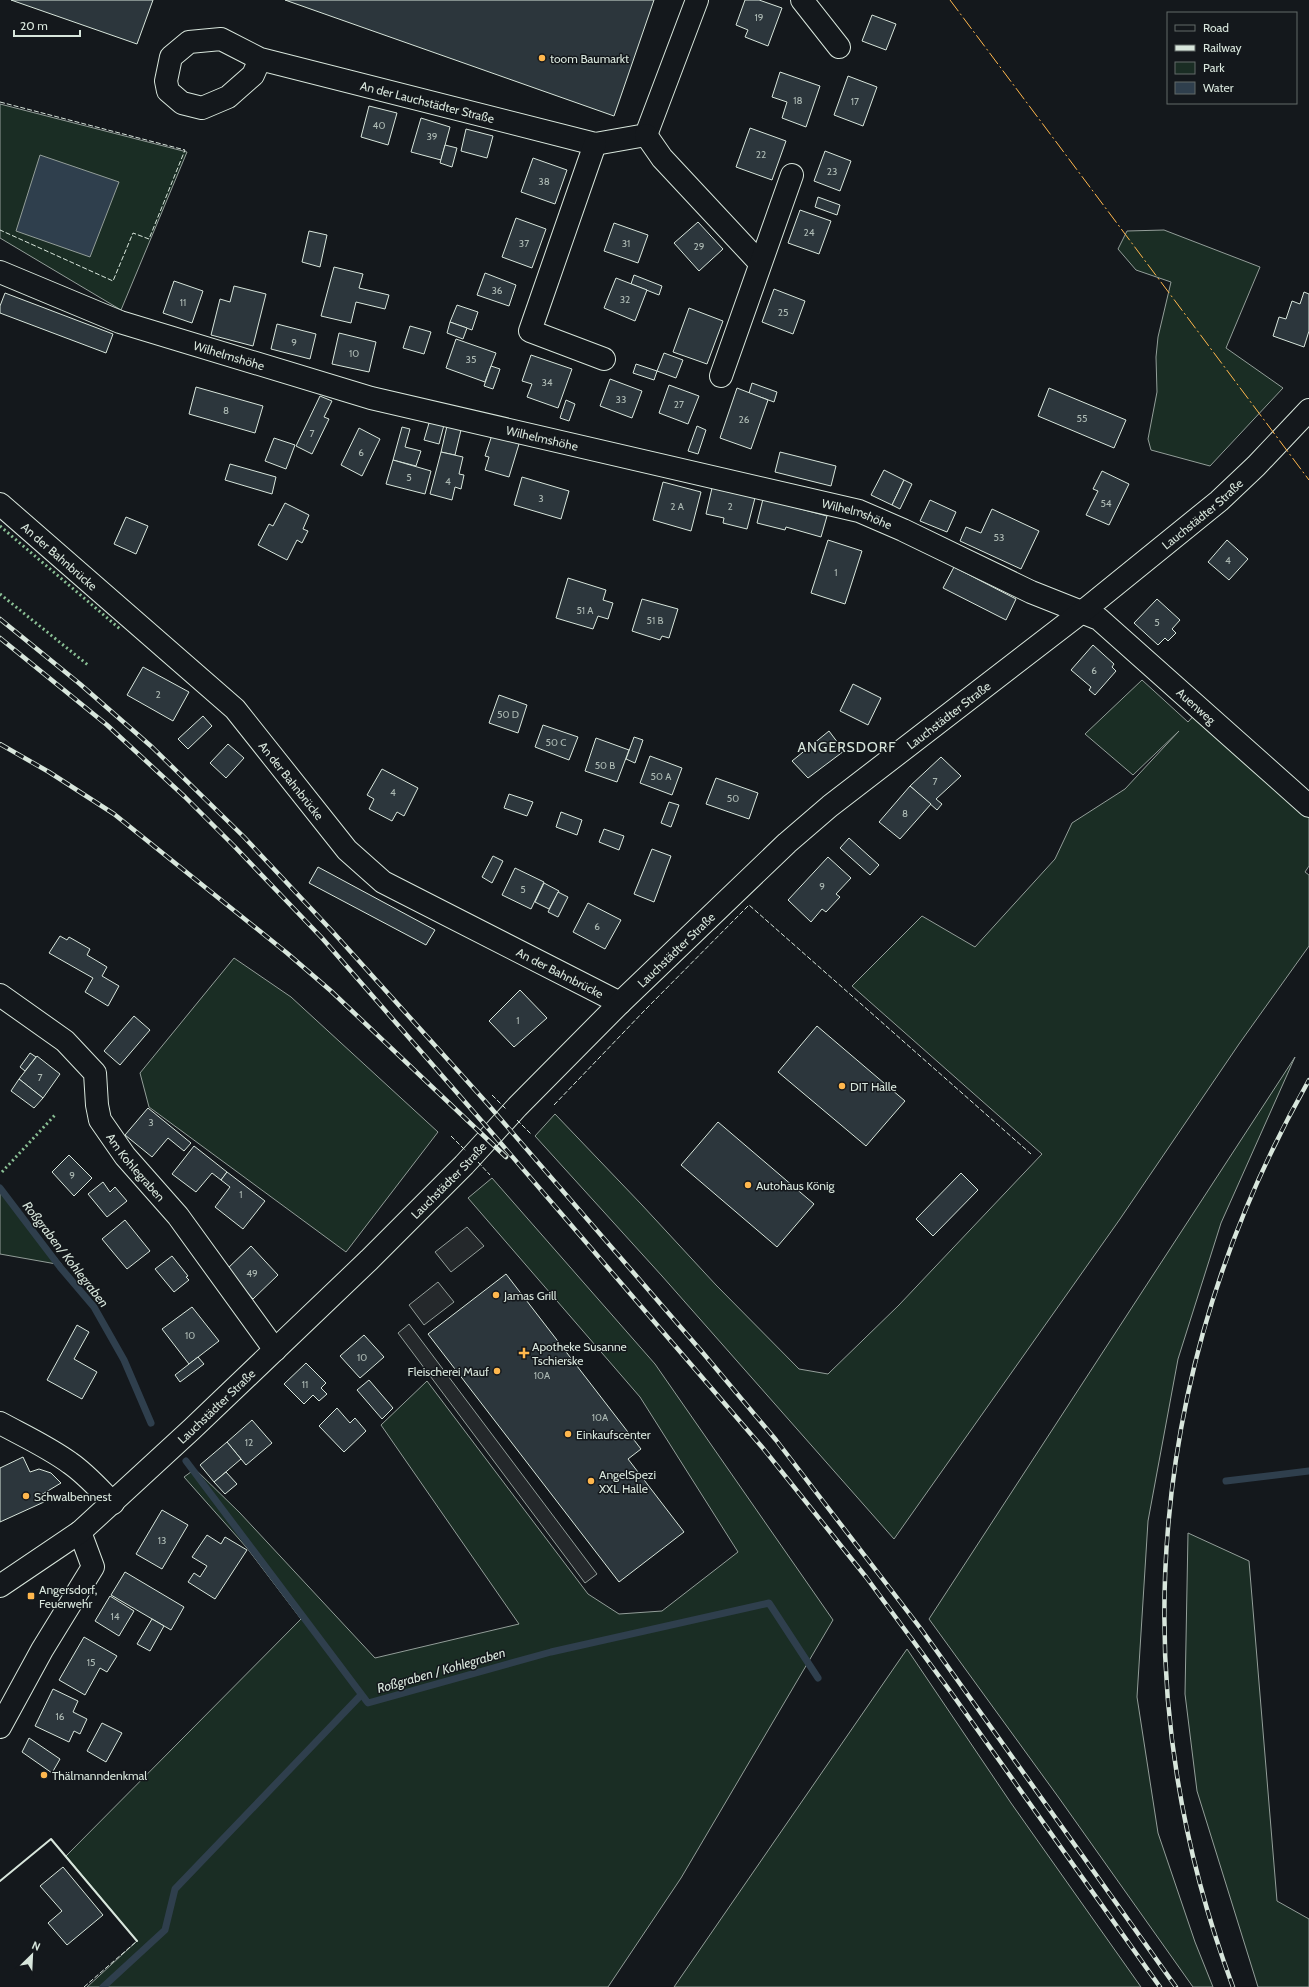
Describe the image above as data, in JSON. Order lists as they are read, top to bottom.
{
  "streets": {
    "street": [
      "An der Lauchstädter Straße",
      "Wilhelmshöhe",
      "Lauchstädter Straße",
      "An der Bahnbrücke",
      "Auenweg",
      "Am Kohlegraben"
    ]
  },
  "crossings": [
    ["Wilhelmshöhe", "Lauchstädter Straße"],
    ["Wilhelmshöhe", "Auenweg"],
    ["Lauchstädter Straße", "An der Bahnbrücke"],
    ["Lauchstädter Straße", "Auenweg"],
    ["Lauchstädter Straße", "Am Kohlegraben"]
  ],
  "districts": ["ANGERSDORF"],
  "water": ["Roßgraben/ Kohlegraben", "Roßgraben / Kohlegraben"],
  "places": {
    "other": [
      "toom Baumarkt",
      "DIT Halle",
      "Autohaus König",
      "Jamas Grill",
      "Fleischerei Mauf",
      "Einkaufscenter",
      "AngelSpezi XXL Halle",
      "Schwalbennest",
      "Thälmanndenkmal"
    ],
    "health": ["Apotheke Susanne Tschierske"],
    "transit": ["Angersdorf, Feuerwehr"]
  },
  "house_numbers": [
    "19",
    "18",
    "17",
    "40",
    "39",
    "22",
    "23",
    "38",
    "24",
    "37",
    "31",
    "29",
    "36",
    "32",
    "11",
    "25",
    "9",
    "10",
    "35",
    "34",
    "33",
    "27",
    "8",
    "55",
    "26",
    "7",
    "6",
    "5",
    "4",
    "3",
    "54",
    "2 A",
    "2",
    "53",
    "4",
    "1",
    "51 A",
    "51 B",
    "5",
    "6",
    "2",
    "50 D",
    "50 C",
    "50 B",
    "50 A",
    "7",
    "4",
    "50",
    "8",
    "9",
    "5",
    "6",
    "1",
    "7",
    "3",
    "9",
    "1",
    "49",
    "10",
    "10",
    "10A",
    "11",
    "10A",
    "12",
    "13",
    "14",
    "15",
    "16"
  ],
  "legend": [
    "Road",
    "Railway",
    "Park",
    "Water"
  ],
  "scale_bar": "20 m",
  "north": "top right"
}
